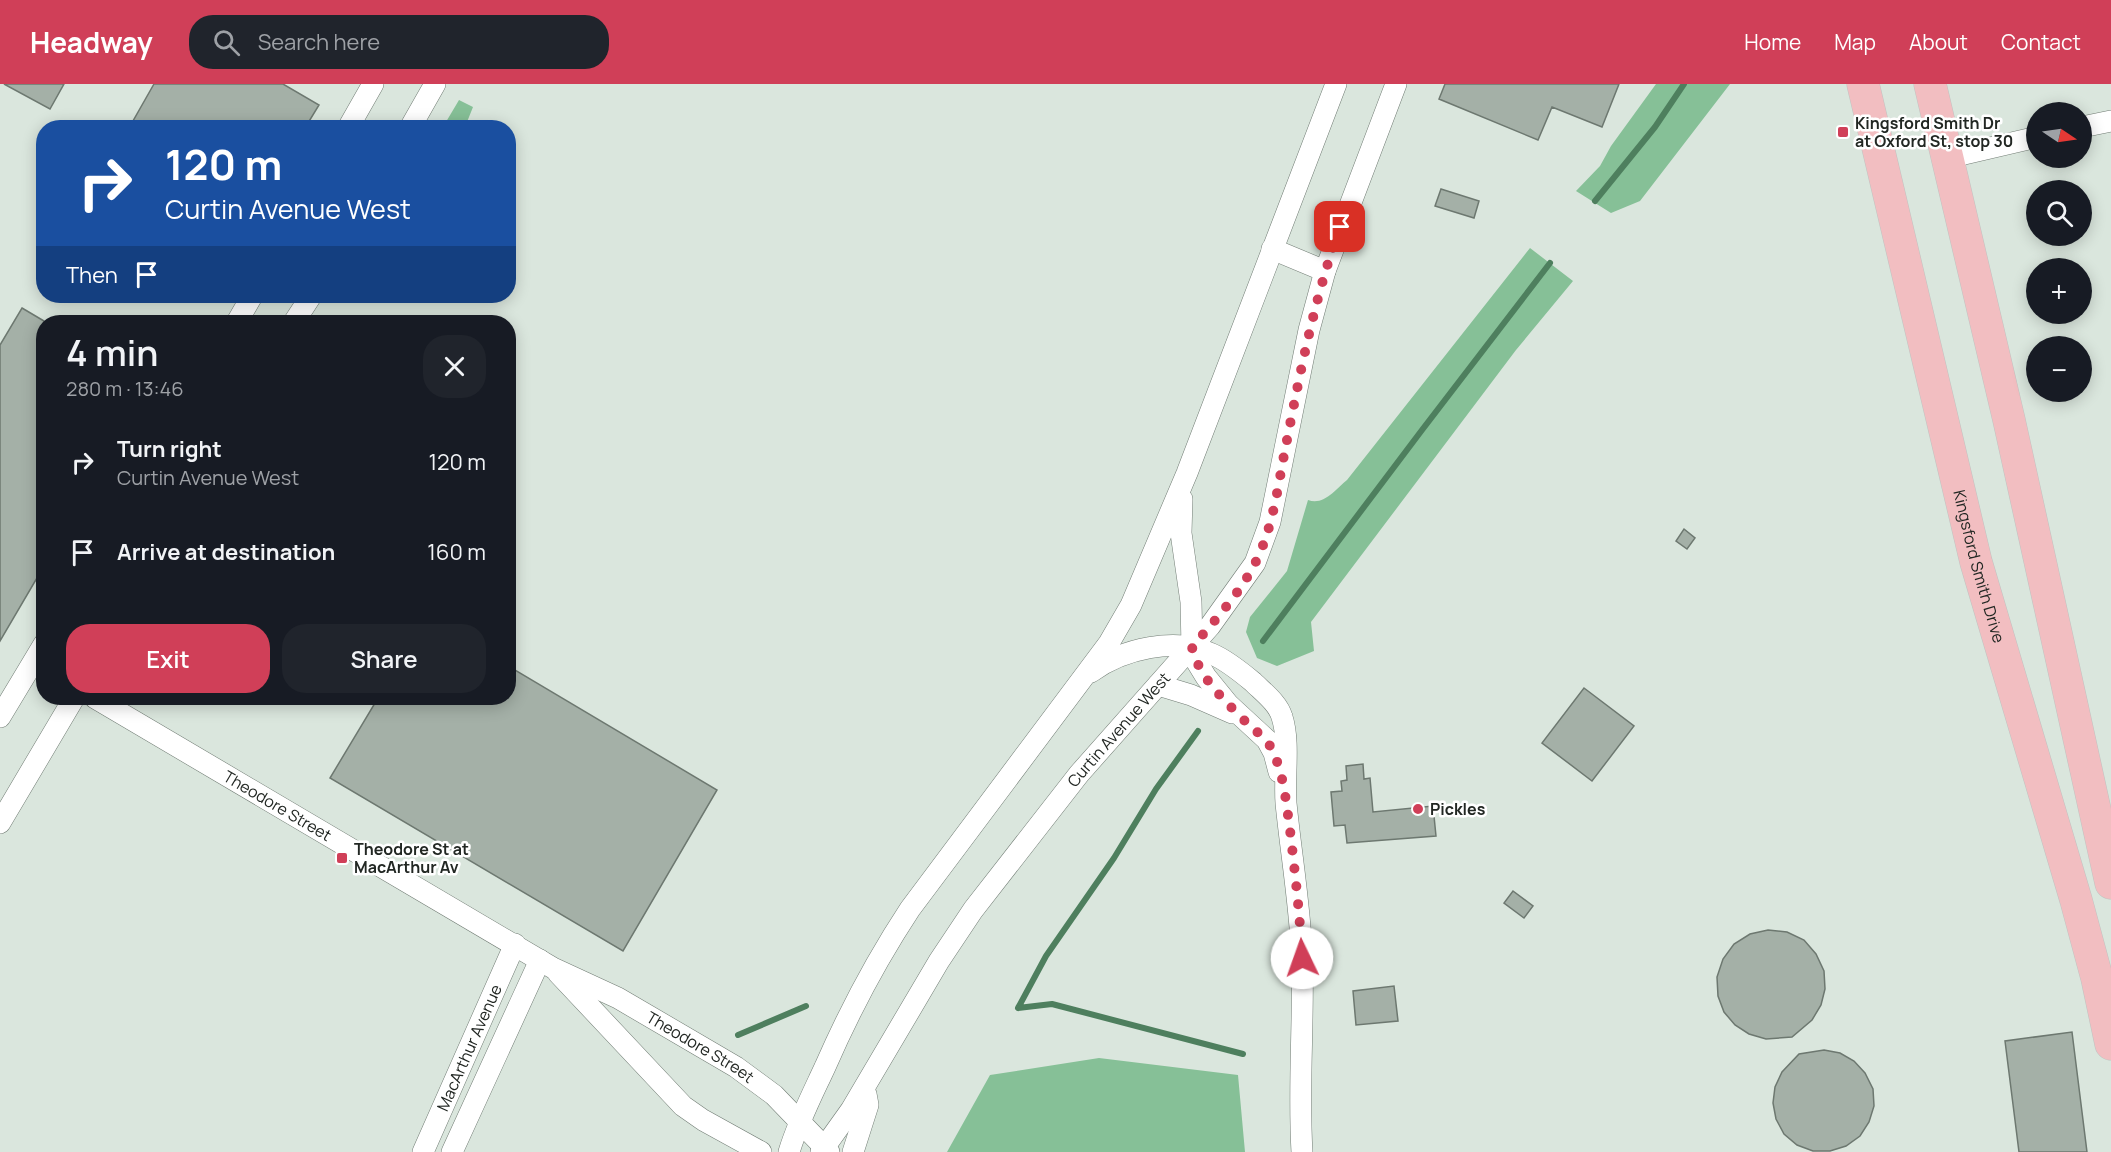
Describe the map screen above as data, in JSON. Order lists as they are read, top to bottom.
{
  "streets": {
    "highway": ["Kingsford Smith Drive"],
    "street": ["Curtin Avenue West", "Theodore Street", "MacArthur Avenue"]
  },
  "crossings": [
    ["Curtin Avenue West", "Theodore Street"],
    ["Theodore Street", "MacArthur Avenue"]
  ],
  "places": {
    "transit": ["Kingsford Smith Dr at Oxford St, stop 30", "Theodore St at MacArthur Av"],
    "other": ["Pickles"]
  },
  "north": "right",
  "page": {
    "header": "Headway",
    "search": "Search here",
    "nav": [
      "Home",
      "Map",
      "About",
      "Contact"
    ],
    "map_buttons": ["+", "−"],
    "turn": ["120 m", "Curtin Avenue West"],
    "then": "Then",
    "heading": ["4 min", "280 m · 13:46"],
    "list": [
      {
        "name": "Turn right",
        "note": "Curtin Avenue West",
        "value": "120 m"
      },
      {
        "name": "Arrive at destination",
        "value": "160 m"
      }
    ],
    "buttons": ["Exit", "Share"]
  }
}
